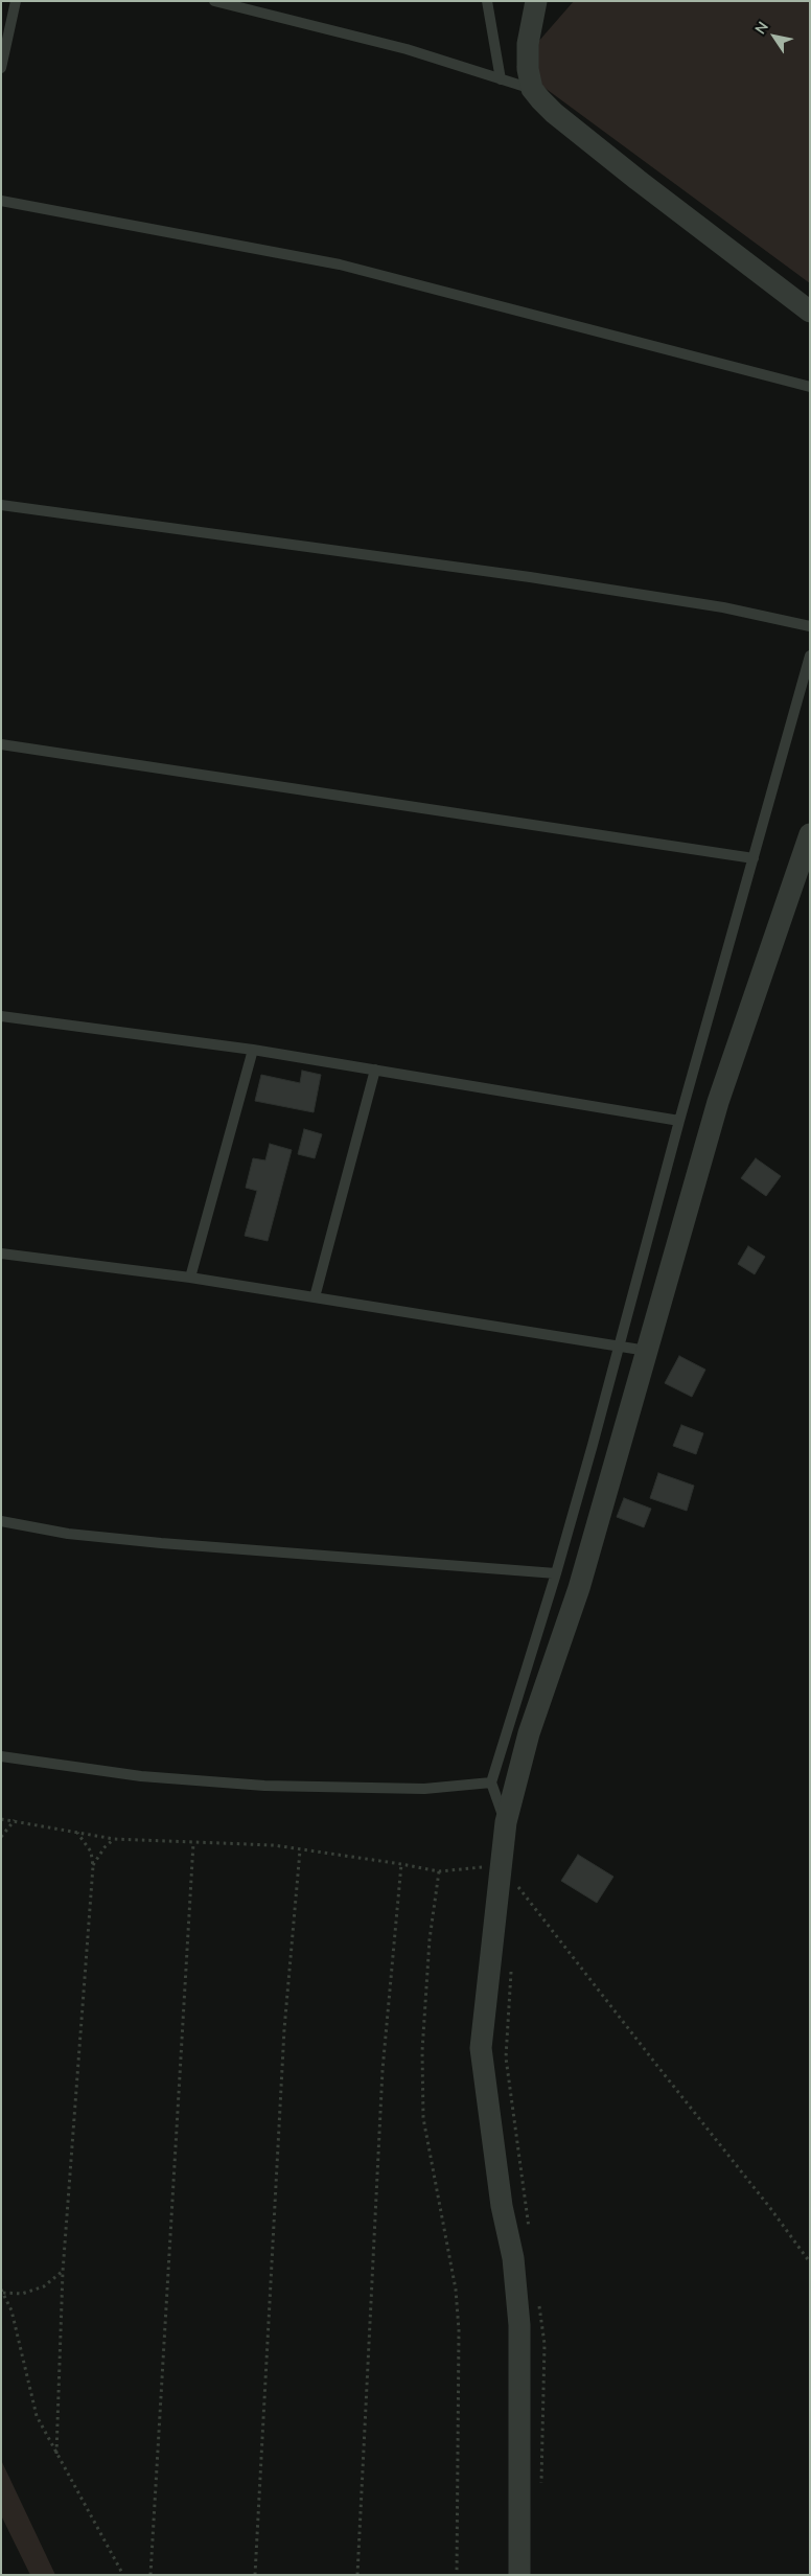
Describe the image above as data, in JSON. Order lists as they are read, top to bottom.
{
  "north": "top left"
}
